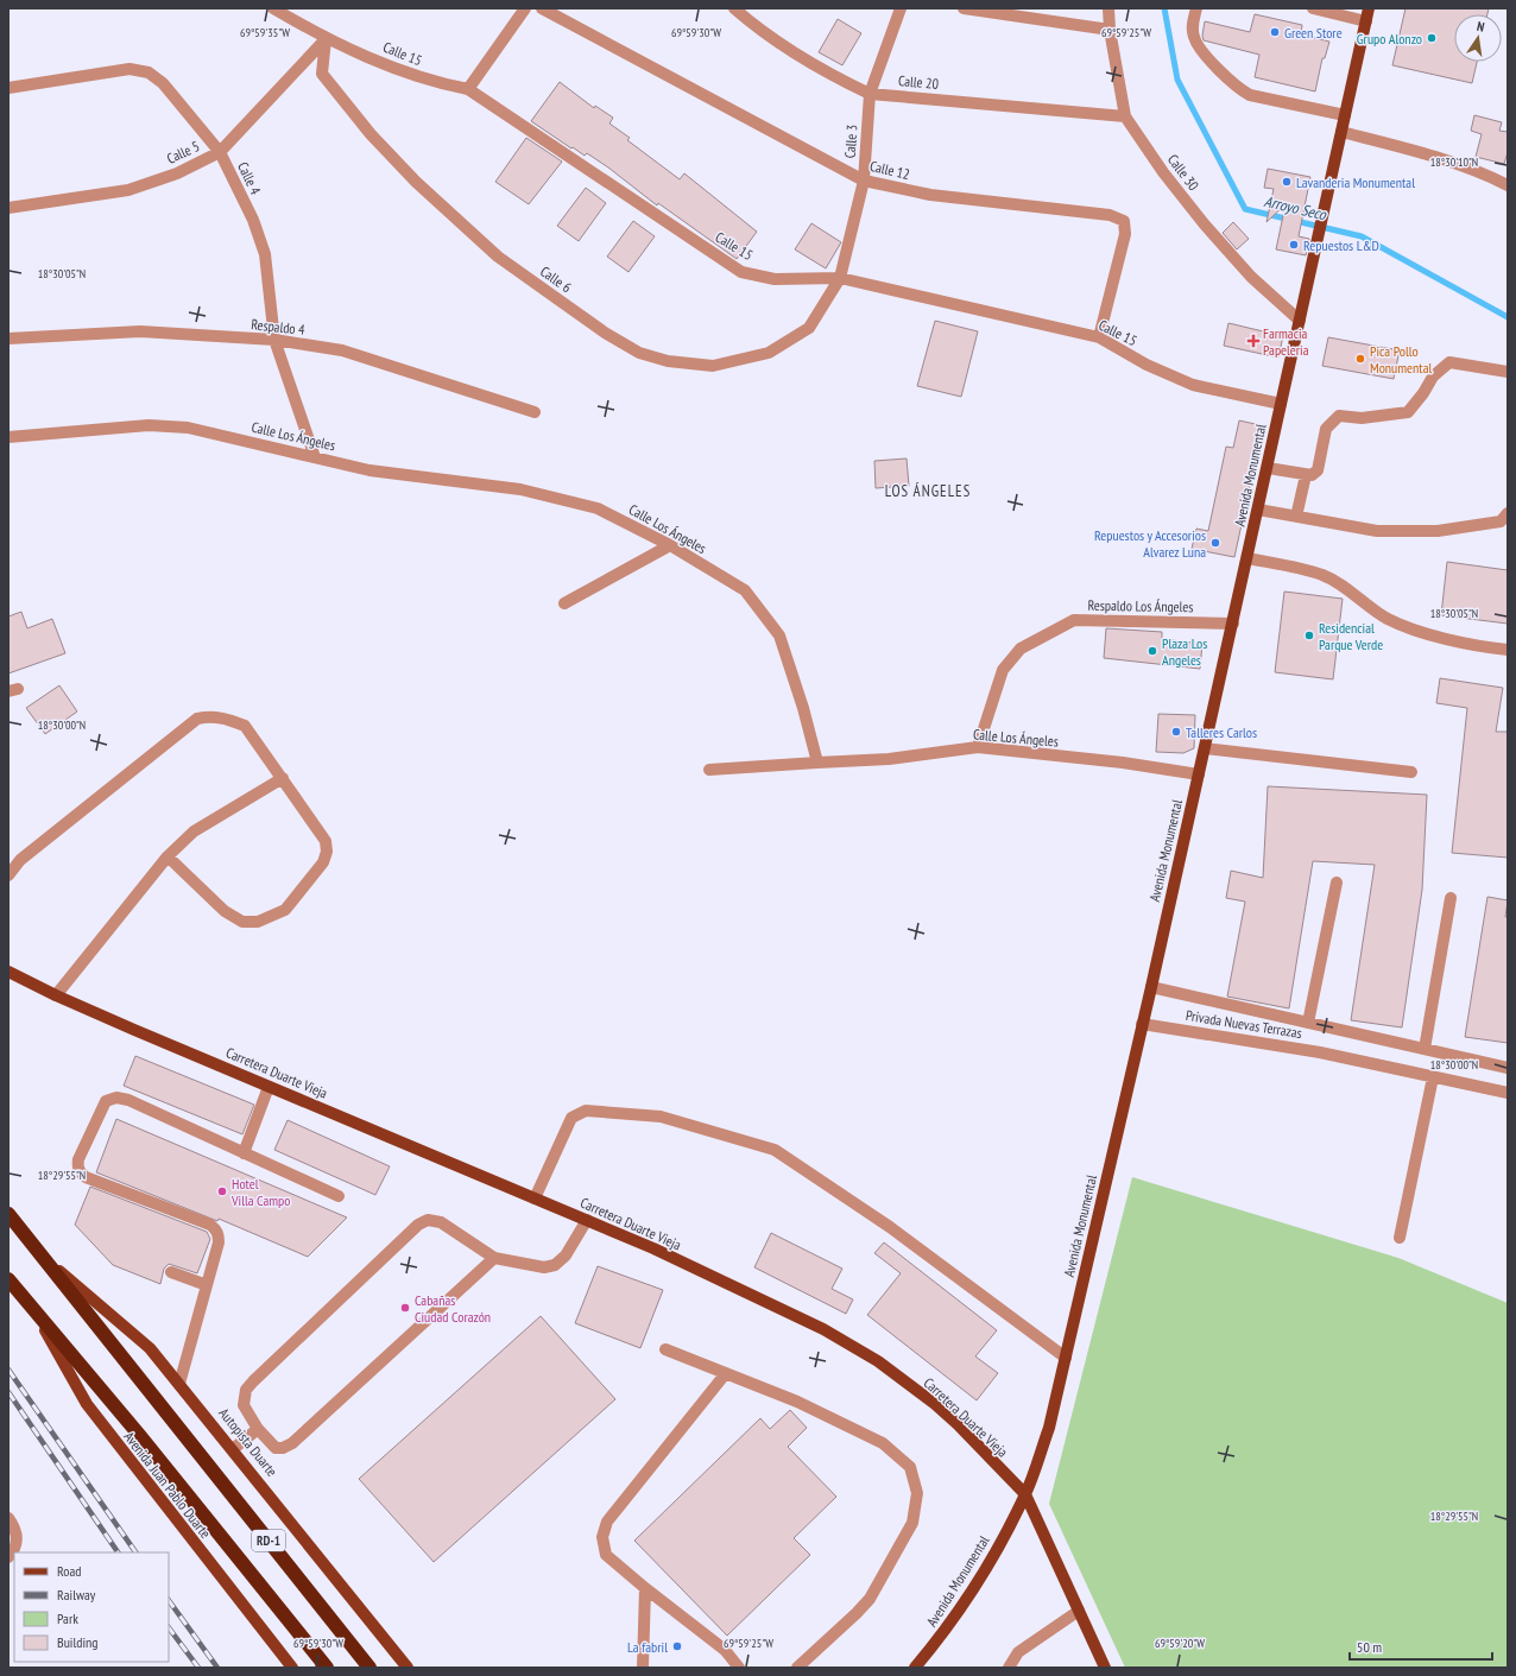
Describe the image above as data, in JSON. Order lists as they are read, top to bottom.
{
  "streets": {
    "highway": ["Autopista Duarte", "RD-1"],
    "main road": ["Avenida Monumental", "Carretera Duarte Vieja", "Avenida Juan Pablo Duarte"],
    "street": [
      "Calle 15",
      "Calle 20",
      "Calle 3",
      "Calle 5",
      "Calle 12",
      "Calle 30",
      "Calle 4",
      "Calle 6",
      "Respaldo 4",
      "Calle Los Ángeles",
      "Respaldo Los Ángeles",
      "Privada Nuevas Terrazas"
    ]
  },
  "crossings": [
    ["Calle 15", "Calle 3"],
    ["Calle 15", "Calle 5"],
    ["Calle 15", "Calle 12"],
    ["Calle 15", "Calle 6"],
    ["Calle 15", "Avenida Monumental"],
    ["Calle 20", "Calle 3"],
    ["Calle 20", "Calle 30"],
    ["Calle 3", "Calle 12"],
    ["Calle 3", "Calle 6"],
    ["Calle 5", "Calle 4"],
    ["Calle 5", "Calle 6"],
    ["Calle 30", "Avenida Monumental"],
    ["Calle 4", "Respaldo 4"],
    ["Calle 4", "Calle Los Ángeles"],
    ["Calle Los Ángeles", "Avenida Monumental"],
    ["Calle Los Ángeles", "Respaldo Los Ángeles"],
    ["Avenida Monumental", "Respaldo Los Ángeles"],
    ["Avenida Monumental", "Privada Nuevas Terrazas"],
    ["Avenida Monumental", "Carretera Duarte Vieja"],
    ["Avenida Juan Pablo Duarte", "RD-1"]
  ],
  "districts": ["LOS ÁNGELES"],
  "water": ["Arroyo Seco"],
  "places": {
    "other": [
      "Green Store",
      "Grupo Alonzo",
      "Lavanderia Monumental",
      "Repuestos L&D",
      "Pica Pollo Monumental",
      "Repuestos y Accesorios Alvarez Luna",
      "Residencial Parque Verde",
      "Plaza Los Angeles",
      "Talleres Carlos",
      "Hotel Villa Campo",
      "Cabañas Ciudad Corazón",
      "La fabril"
    ],
    "health": ["Farmacia Papeleria"]
  },
  "legend": [
    "Road",
    "Railway",
    "Park",
    "Building"
  ],
  "scale_bar": "50 m",
  "north": "top",
  "coordinates": [
    "69°59'35\"W",
    "69°59'30\"W",
    "69°59'25\"W",
    "18°30'10\"N",
    "18°30'05\"N",
    "18°30'00\"N",
    "18°29'55\"N",
    "69°59'20\"W"
  ]
}
